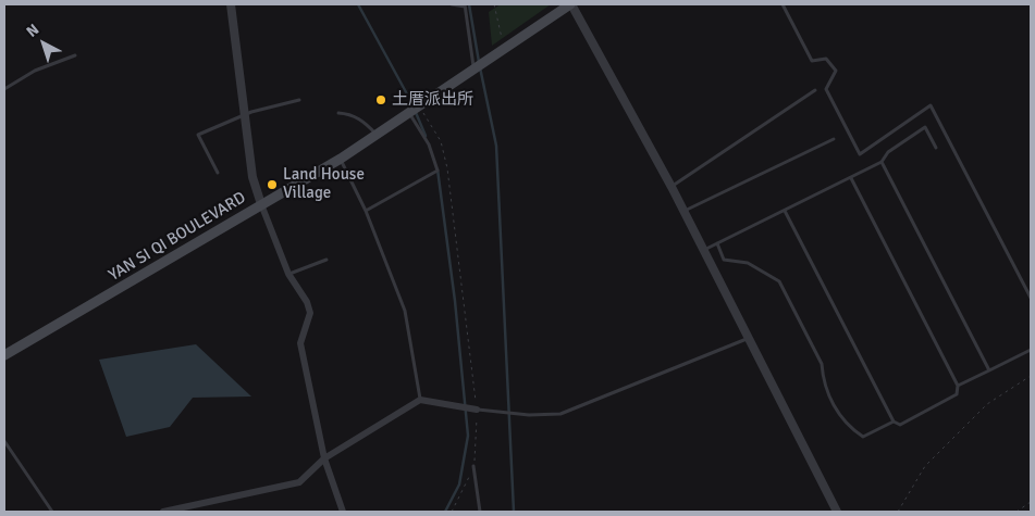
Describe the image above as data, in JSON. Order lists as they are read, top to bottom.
{
  "streets": {
    "main road": ["YAN SI QI BOULEVARD"]
  },
  "places": ["土厝派出所", "Land House Village"],
  "north": "top left"
}
